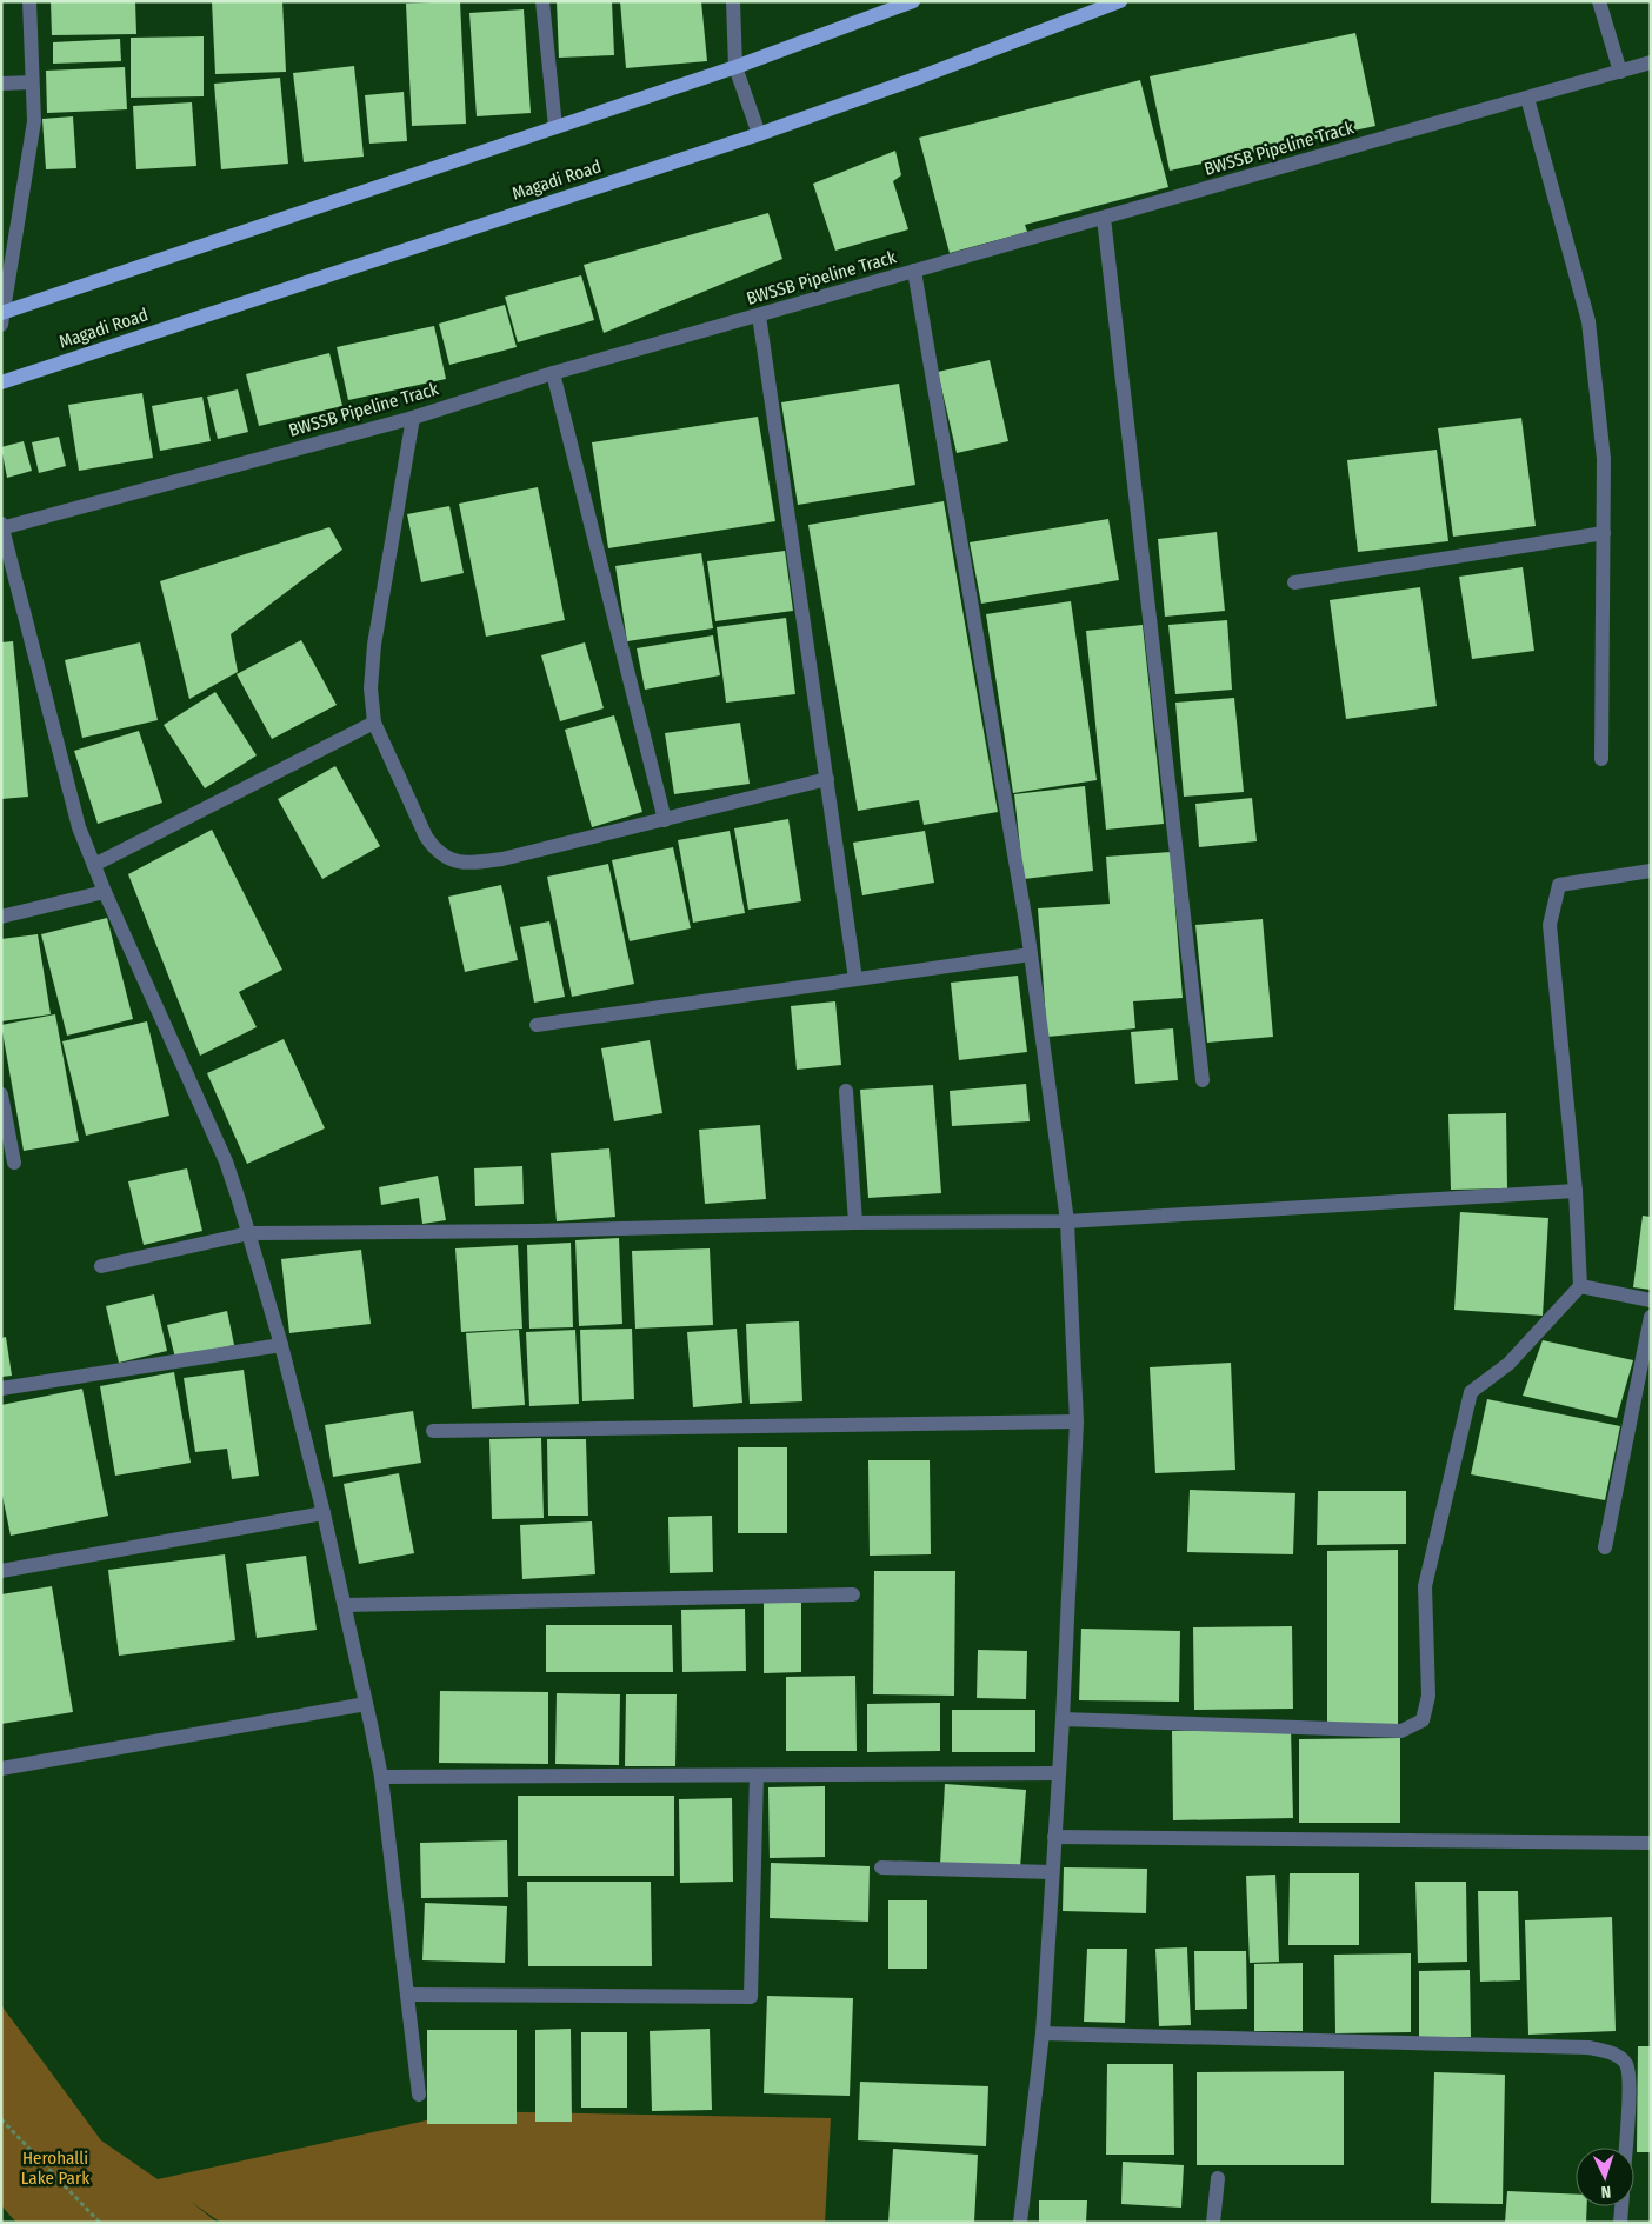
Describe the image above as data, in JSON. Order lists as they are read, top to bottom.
{
  "streets": {
    "main road": ["Magadi Road"],
    "street": ["BWSSB Pipeline Track"]
  },
  "parks": ["Herohalli Lake Park"],
  "north": "bottom"
}
